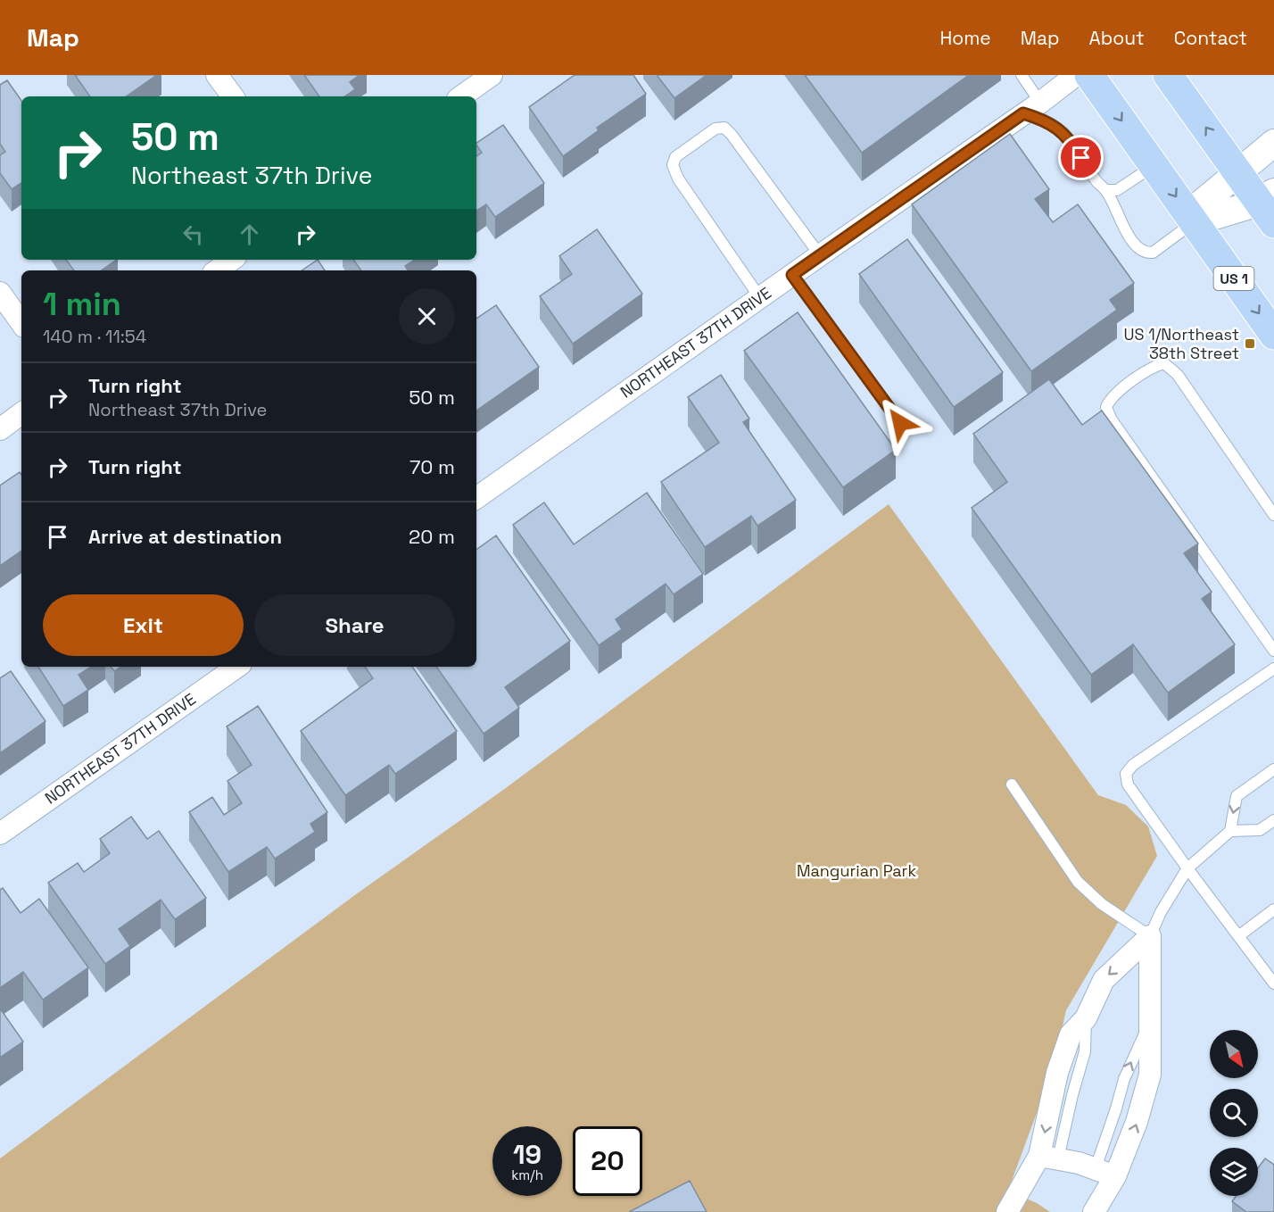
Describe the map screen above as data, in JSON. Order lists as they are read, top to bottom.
{
  "streets": {
    "main road": ["US 1"],
    "street": ["NORTHEAST 37TH DRIVE"]
  },
  "parks": ["Mangurian Park"],
  "places": {
    "transit": ["US 1/Northeast 38th Street"]
  },
  "north": "bottom right",
  "page": {
    "header": "Map",
    "nav": [
      "Home",
      "Map",
      "About",
      "Contact"
    ],
    "turn": ["50 m", "Northeast 37th Drive"],
    "heading": ["1 min", "140 m · 11:54"],
    "list": [
      {
        "name": "Turn right",
        "note": "Northeast 37th Drive",
        "value": "50 m"
      },
      {
        "name": "Turn right",
        "value": "70 m"
      },
      {
        "name": "Arrive at destination",
        "value": "20 m"
      }
    ],
    "buttons": ["Exit", "Share"],
    "speed": "19 km/h",
    "limit": "20"
  }
}
